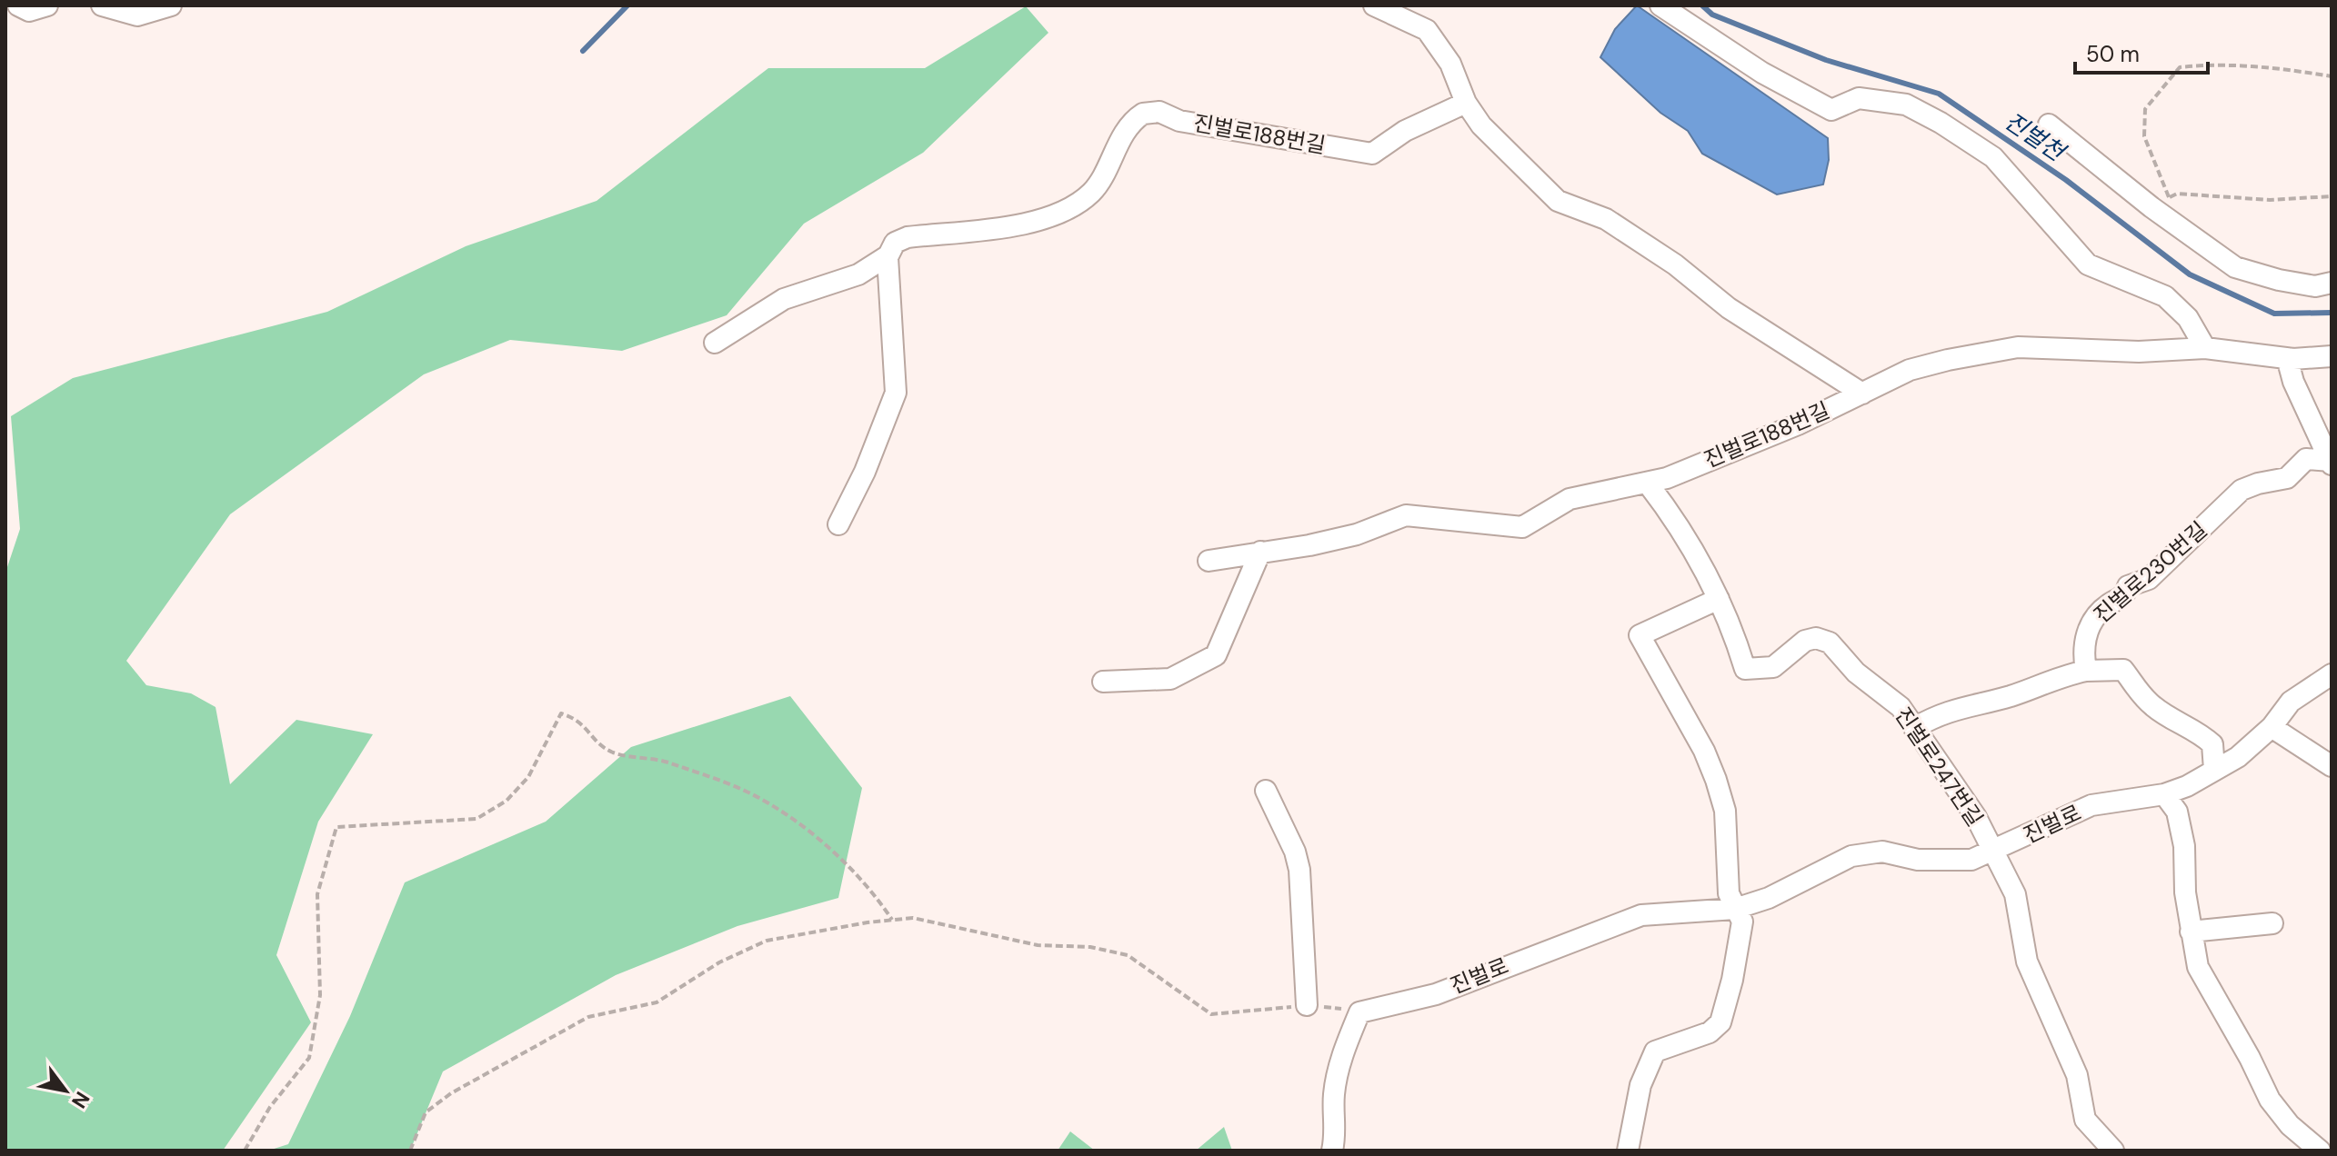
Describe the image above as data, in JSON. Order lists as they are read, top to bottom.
{
  "streets": {
    "street": [
      "진벌로188번길",
      "진벌로230번길",
      "진벌로247번길",
      "진벌로"
    ]
  },
  "crossings": [
    ["진벌로188번길", "진벌로247번길"],
    ["진벌로247번길", "진벌로"]
  ],
  "water": ["진벌천"],
  "scale_bar": "50 m",
  "north": "bottom right"
}
